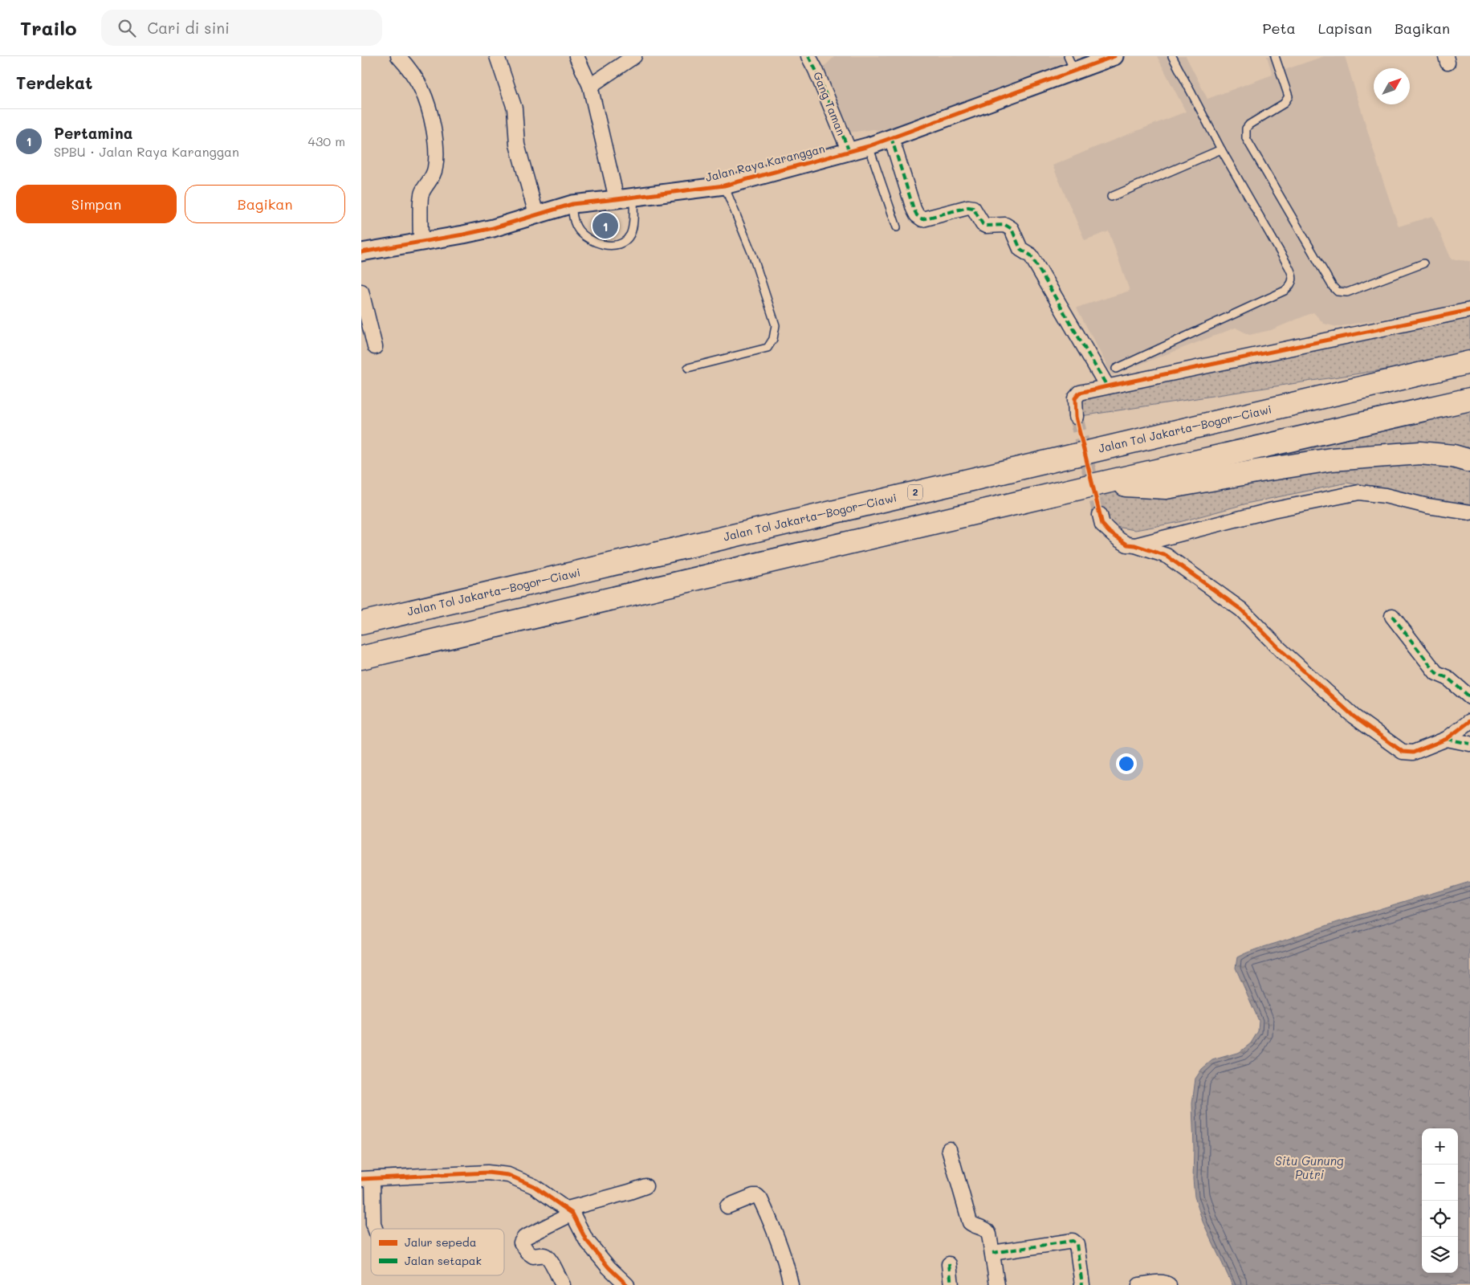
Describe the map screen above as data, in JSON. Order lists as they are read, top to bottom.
{
  "streets": {
    "highway": ["Jalan Tol Jakarta–Bogor–Ciawi", "2"],
    "street": ["Gang Taman", "Jalan Raya Karanggan"]
  },
  "crossings": [
    ["Gang Taman", "Jalan Raya Karanggan"]
  ],
  "water": ["Situ Gunung Putri"],
  "legend": ["Jalur sepeda", "Jalan setapak"],
  "north": "top right",
  "page": {
    "header": "Trailo",
    "search": "Cari di sini",
    "nav": ["Peta", "Lapisan", "Bagikan"],
    "heading": "Terdekat",
    "list": [
      {
        "mark": "1",
        "name": "Pertamina",
        "note": "SPBU · Jalan Raya Karanggan",
        "value": "430 m"
      }
    ],
    "buttons": ["Simpan", "Bagikan"],
    "pins": "1",
    "map_buttons": ["+", "−"]
  }
}
